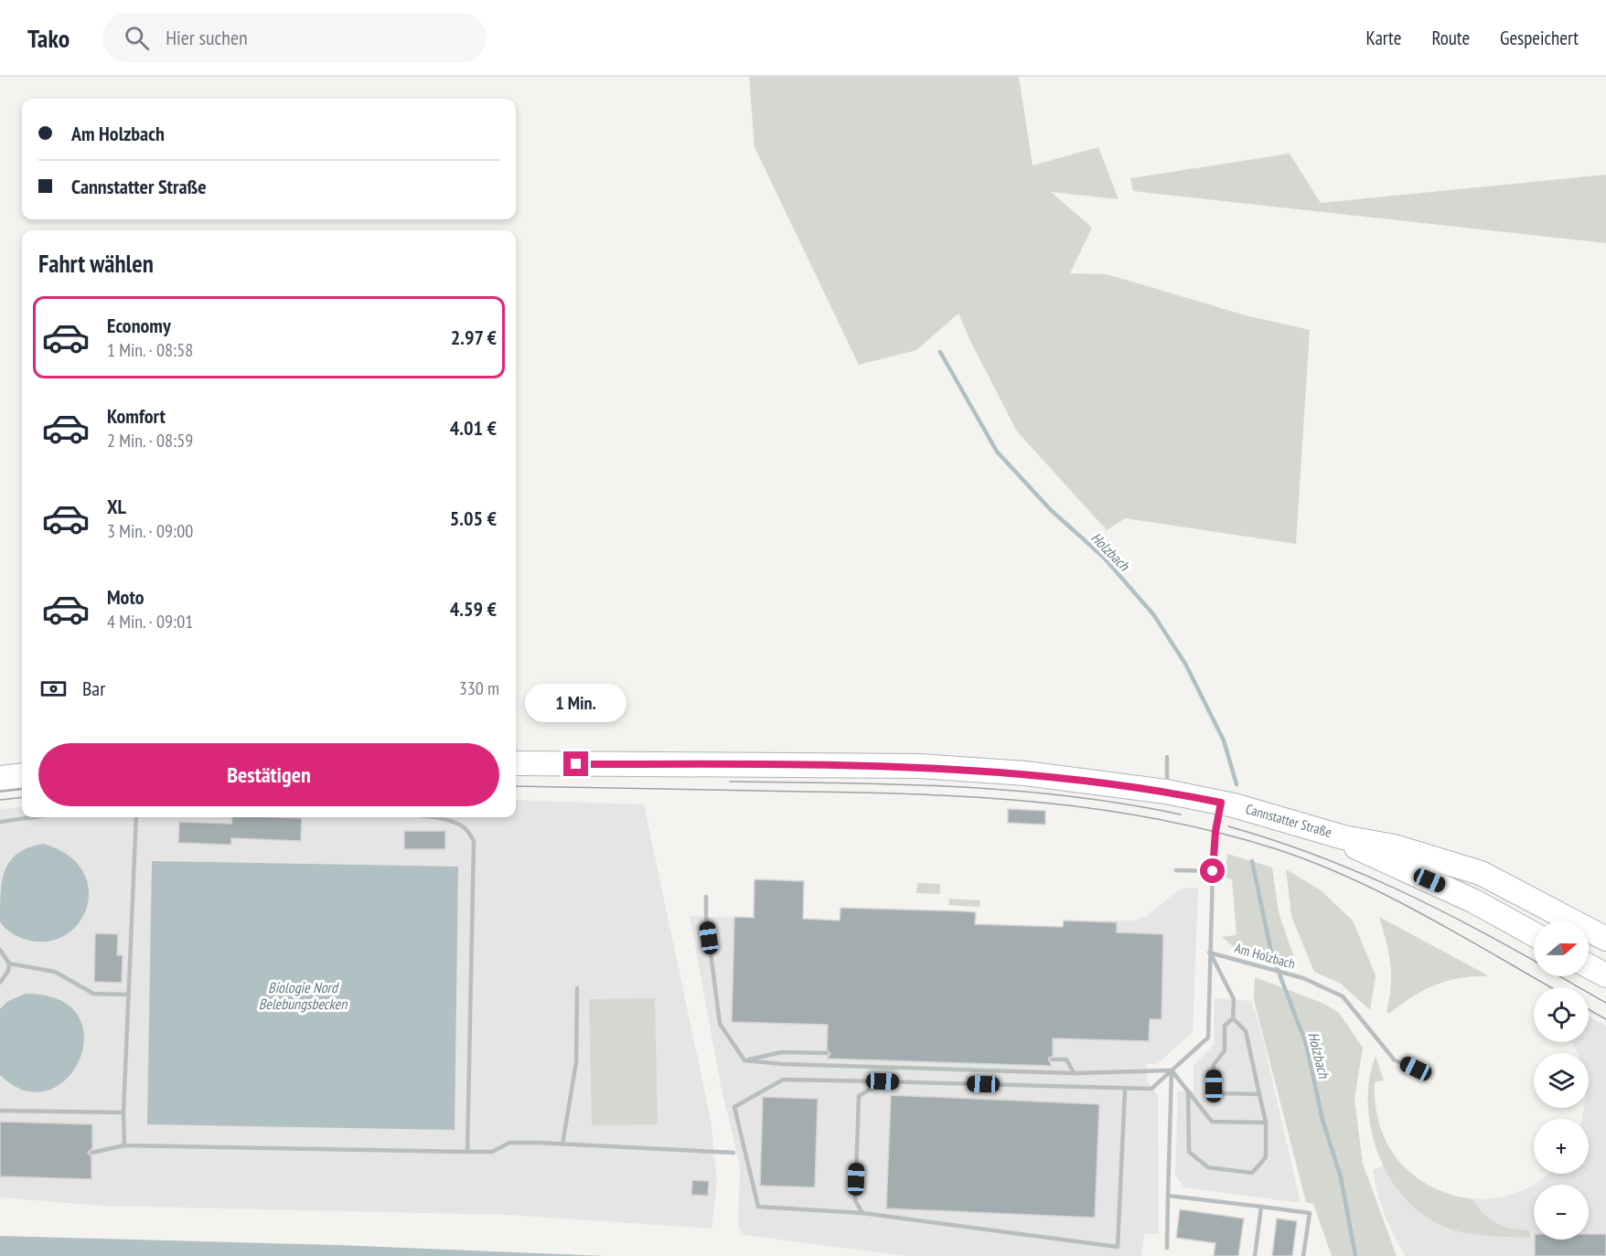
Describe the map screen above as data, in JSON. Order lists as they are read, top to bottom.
{
  "streets": {
    "main road": ["Cannstatter Straße"],
    "lane": ["Am Holzbach"]
  },
  "water": ["Holzbach", "Biologie Nord Belebungsbecken"],
  "north": "right",
  "page": {
    "header": "Tako",
    "search": "Hier suchen",
    "nav": ["Karte", "Route", "Gespeichert"],
    "banner": ["Am Holzbach", "Cannstatter Straße"],
    "heading": "Fahrt wählen",
    "list": [
      {
        "name": "Economy",
        "note": "1 Min. · 08:58",
        "value": "2.97 €"
      },
      {
        "name": "Komfort",
        "note": "2 Min. · 08:59",
        "value": "4.01 €"
      },
      {
        "name": "XL",
        "note": "3 Min. · 09:00",
        "value": "5.05 €"
      },
      {
        "name": "Moto",
        "note": "4 Min. · 09:01",
        "value": "4.59 €"
      }
    ],
    "pay": ["Bar", "330 m"],
    "bubble": "1 Min.",
    "buttons": "Bestätigen",
    "map_buttons": ["+", "−"]
  }
}
